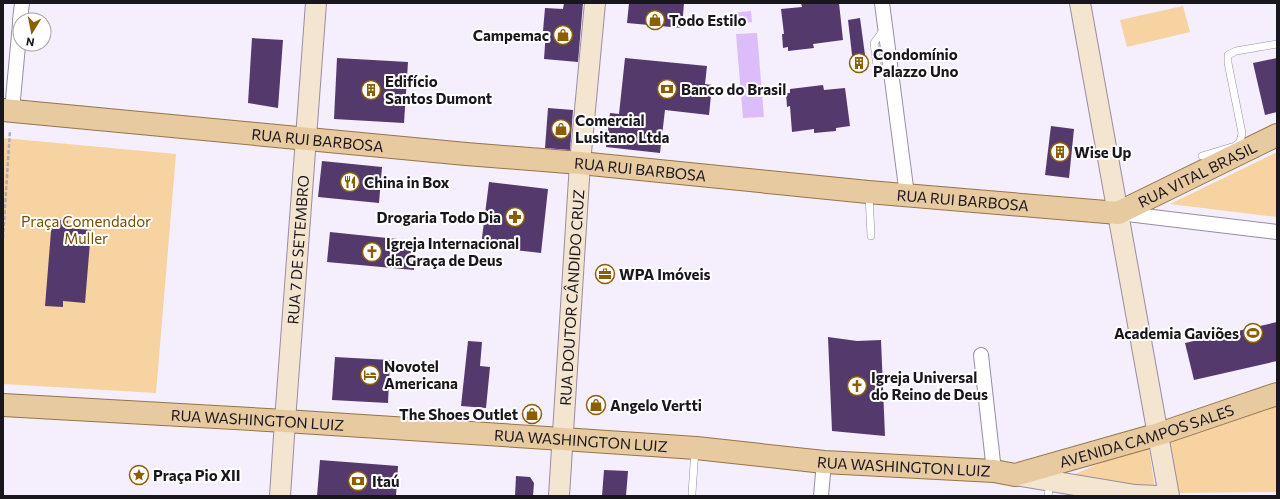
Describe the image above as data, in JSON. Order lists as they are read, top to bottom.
{
  "streets": {
    "main road": [
      "RUA RUI BARBOSA",
      "RUA VITAL BRASIL",
      "RUA WASHINGTON LUIZ",
      "AVENIDA CAMPOS SALES"
    ],
    "street": ["RUA 7 DE SETEMBRO", "RUA DOUTOR CÂNDIDO CRUZ"]
  },
  "crossings": [
    ["RUA RUI BARBOSA", "RUA VITAL BRASIL"],
    ["RUA RUI BARBOSA", "RUA 7 DE SETEMBRO"],
    ["RUA RUI BARBOSA", "RUA DOUTOR CÂNDIDO CRUZ"],
    ["RUA 7 DE SETEMBRO", "RUA WASHINGTON LUIZ"],
    ["RUA DOUTOR CÂNDIDO CRUZ", "RUA WASHINGTON LUIZ"],
    ["RUA WASHINGTON LUIZ", "AVENIDA CAMPOS SALES"]
  ],
  "parks": ["Praça Comendador Muller"],
  "places": {
    "shop": [
      "Todo Estilo",
      "Campemac",
      "Comercial Lusitano Ltda",
      "Angelo Vertti",
      "The Shoes Outlet"
    ],
    "building": ["Condomínio Palazzo Uno", "Edifício Santos Dumont", "Wise Up"],
    "bank": ["Banco do Brasil", "Itaú"],
    "restaurant": ["China in Box"],
    "pharmacy": ["Drogaria Todo Dia"],
    "church": ["Igreja Internacional da Graça de Deus", "Igreja Universal do Reino de Deus"],
    "office": ["WPA Imóveis"],
    "sports": ["Academia Gaviões"],
    "hotel": ["Novotel Americana"],
    "place": ["Praça Pio XII"]
  },
  "north": "bottom"
}
